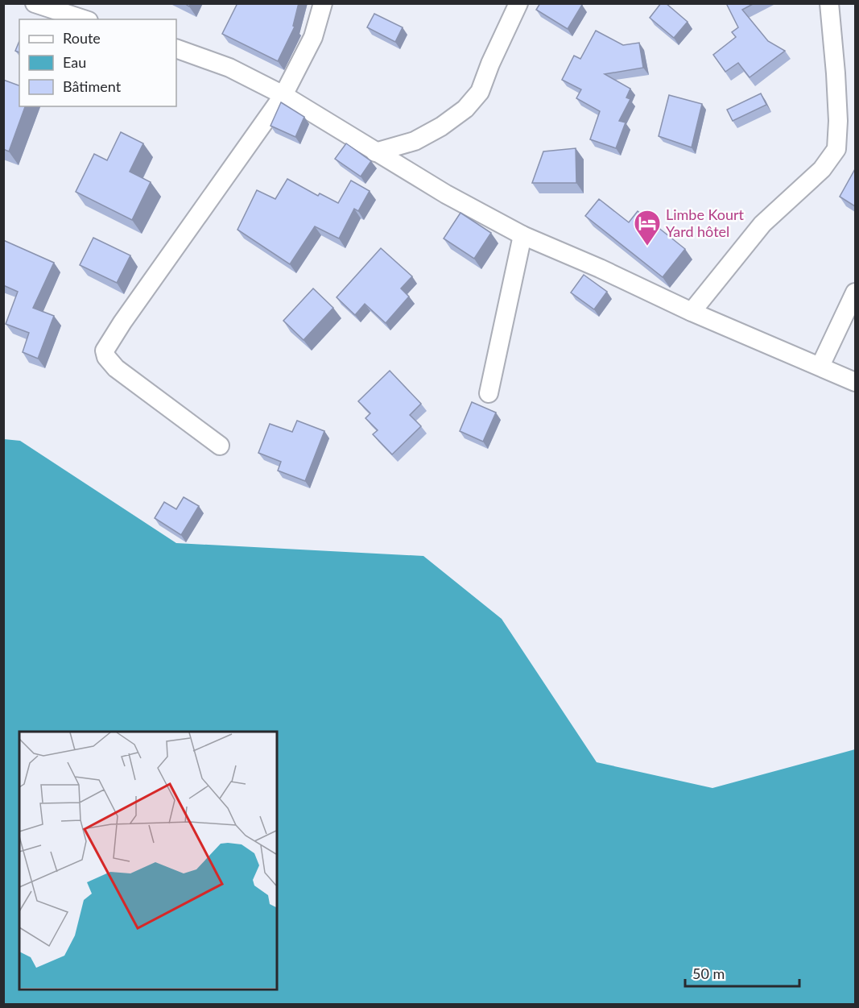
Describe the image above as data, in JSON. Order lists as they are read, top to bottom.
{
  "places": {
    "hotel": ["Limbe Kourt Yard hôtel"]
  },
  "legend": ["Route", "Eau", "Bâtiment"],
  "scale_bar": "50 m"
}
